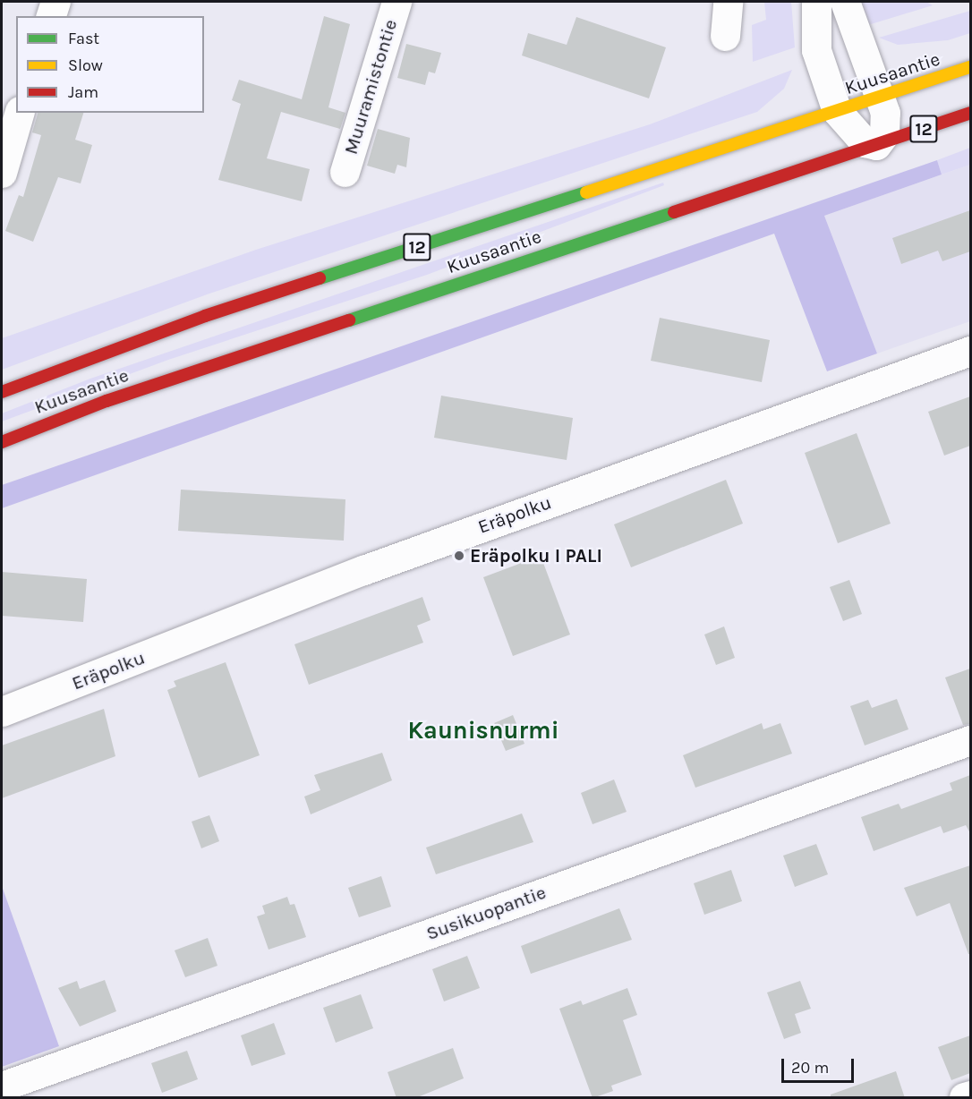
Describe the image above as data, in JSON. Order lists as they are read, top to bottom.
{
  "streets": {
    "main road": ["Kuusaantie", "12"],
    "street": ["Muuramistontie", "Eräpolku", "Susikuopantie"]
  },
  "districts": ["Kaunisnurmi"],
  "places": ["Eräpolku I PALI"],
  "legend": ["Fast", "Slow", "Jam"],
  "scale_bar": "20 m"
}
